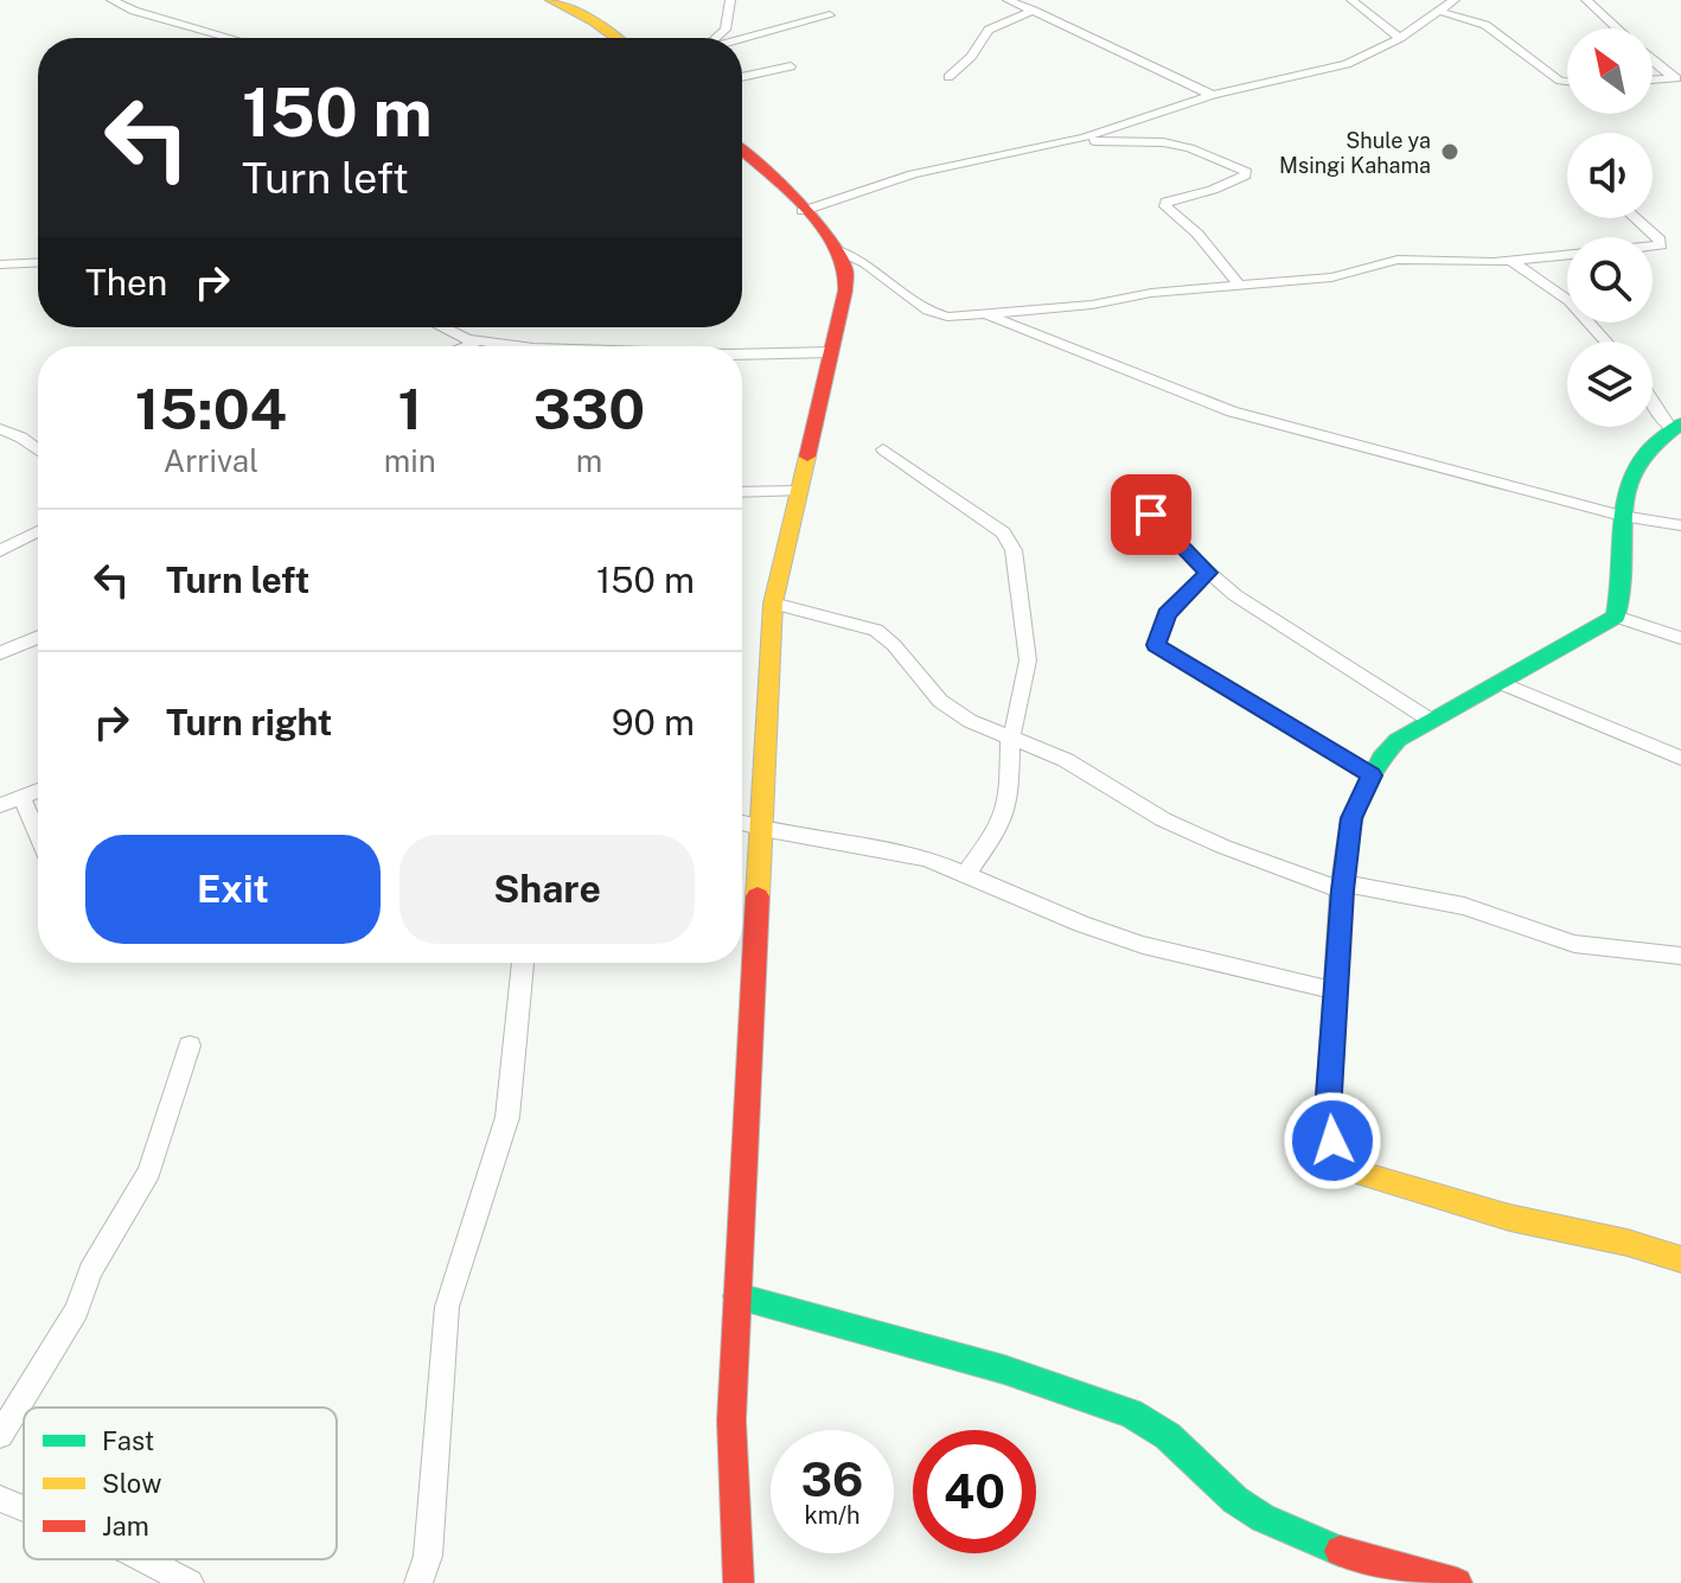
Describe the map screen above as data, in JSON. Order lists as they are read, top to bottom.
{
  "places": ["Shule ya Msingi Kahama"],
  "legend": ["Fast", "Slow", "Jam"],
  "north": "top left",
  "page": {
    "turn": ["150 m", "Turn left"],
    "then": "Then",
    "eta": [
      "15:04",
      "Arrival",
      "1",
      "min",
      "330",
      "m"
    ],
    "list": [
      {
        "name": "Turn left",
        "value": "150 m"
      },
      {
        "name": "Turn right",
        "value": "90 m"
      }
    ],
    "buttons": ["Exit", "Share"],
    "speed": "36 km/h",
    "limit": "40"
  }
}
